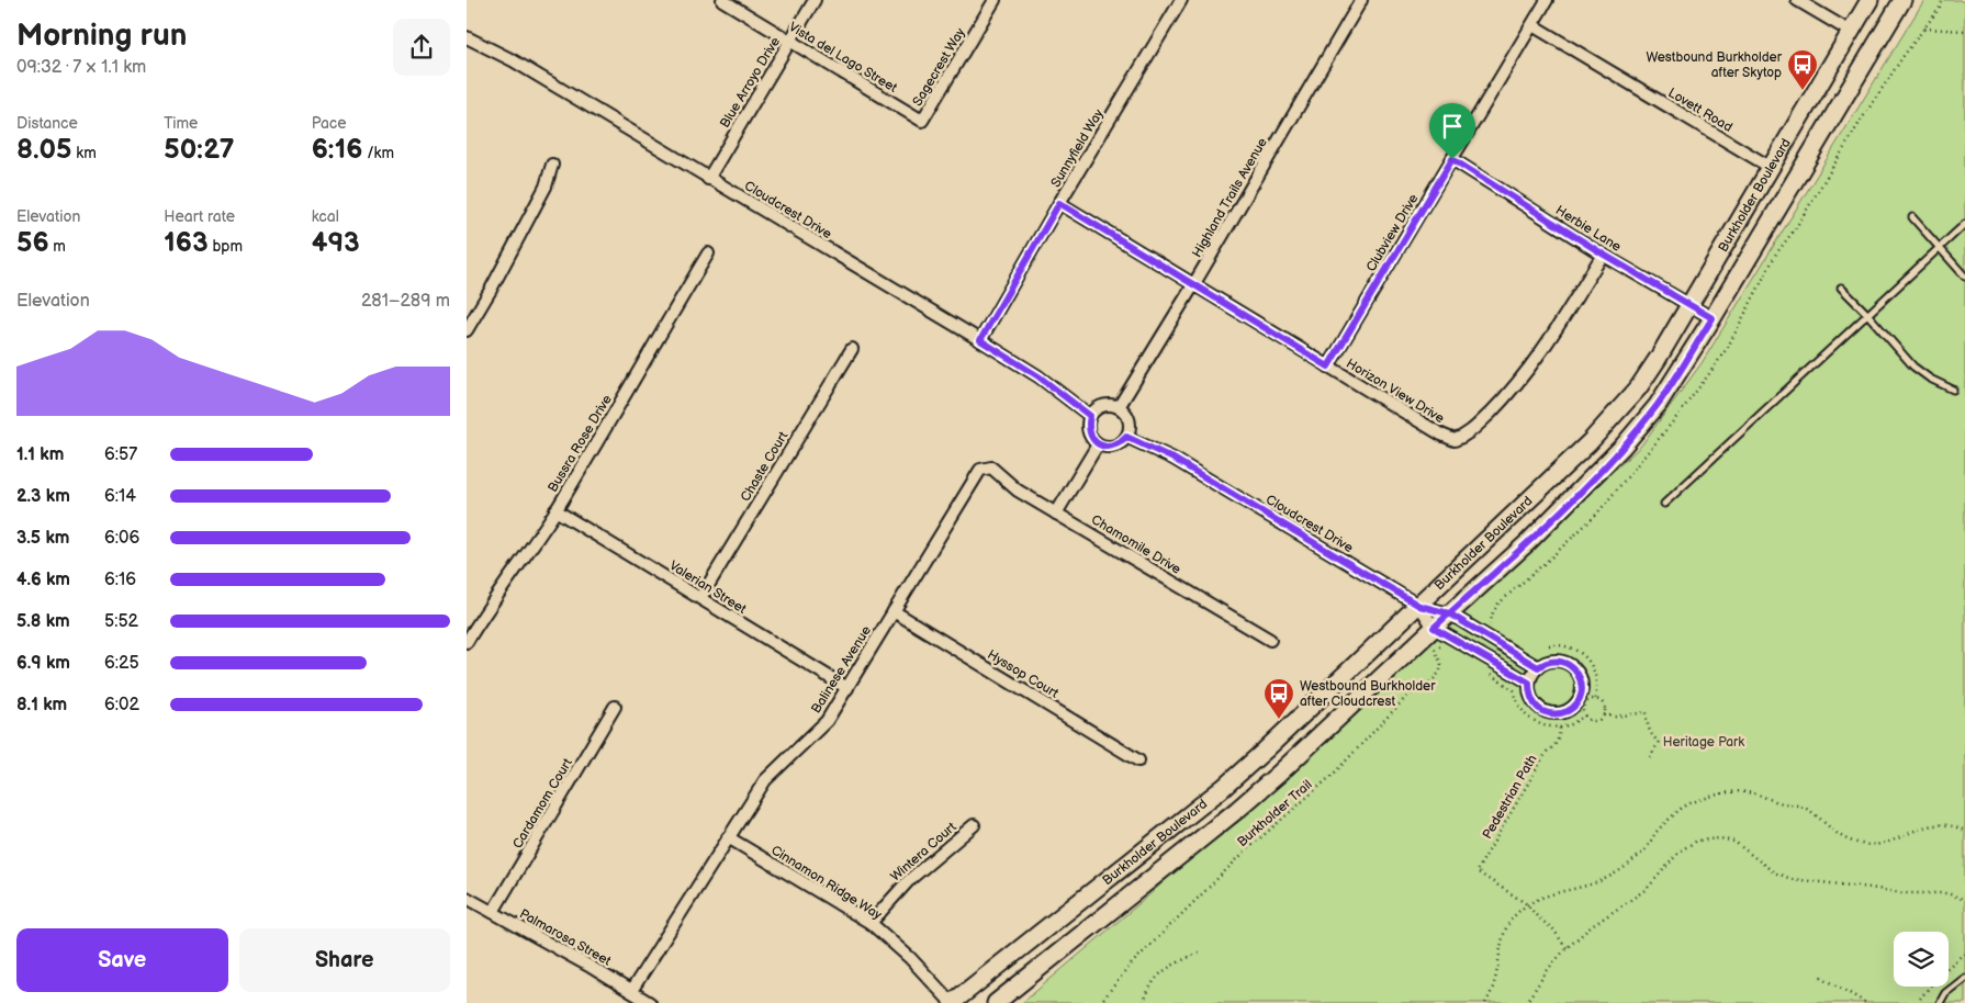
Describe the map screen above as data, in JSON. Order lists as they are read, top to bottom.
{
  "streets": {
    "main road": ["Burkholder Boulevard"],
    "street": [
      "Vista del Lago Street",
      "Sagecrest Way",
      "Blue Arroyo Drive",
      "Lovett Road",
      "Sunnyfield Way",
      "Highland Trails Avenue",
      "Cloudcrest Drive",
      "Herbie Lane",
      "Clubview Drive",
      "Horizon View Drive",
      "Bussra Rose Drive",
      "Chaste Court",
      "Chamomile Drive",
      "Valerian Street",
      "Balinese Avenue",
      "Hyssop Court",
      "Cardamom Court",
      "Wintera Court",
      "Cinnamon Ridge Way",
      "Palmarosa Street"
    ],
    "path": ["Pedestrian Path", "Burkholder Trail"]
  },
  "crossings": [
    ["Vista del Lago Street", "Sagecrest Way"],
    ["Vista del Lago Street", "Blue Arroyo Drive"],
    ["Blue Arroyo Drive", "Cloudcrest Drive"],
    ["Lovett Road", "Burkholder Boulevard"],
    ["Lovett Road", "Clubview Drive"],
    ["Sunnyfield Way", "Cloudcrest Drive"],
    ["Sunnyfield Way", "Horizon View Drive"],
    ["Burkholder Boulevard", "Cloudcrest Drive"],
    ["Burkholder Boulevard", "Herbie Lane"],
    ["Burkholder Boulevard", "Cinnamon Ridge Way"],
    ["Highland Trails Avenue", "Cloudcrest Drive"],
    ["Highland Trails Avenue", "Horizon View Drive"],
    ["Herbie Lane", "Clubview Drive"],
    ["Herbie Lane", "Horizon View Drive"],
    ["Clubview Drive", "Horizon View Drive"],
    ["Bussra Rose Drive", "Valerian Street"],
    ["Chaste Court", "Valerian Street"],
    ["Chamomile Drive", "Balinese Avenue"],
    ["Valerian Street", "Balinese Avenue"],
    ["Balinese Avenue", "Hyssop Court"],
    ["Balinese Avenue", "Cinnamon Ridge Way"],
    ["Balinese Avenue", "Palmarosa Street"],
    ["Cardamom Court", "Palmarosa Street"],
    ["Wintera Court", "Cinnamon Ridge Way"]
  ],
  "parks": ["Heritage Park"],
  "places": {
    "bus stop": ["Westbound Burkholder after Skytop", "Westbound Burkholder after Cloudcrest"]
  },
  "page": {
    "heading": ["Morning run", "09:32 · 7 × 1.1 km"],
    "stats": [
      ["Distance", "8.05 km"],
      ["Time", "50:27"],
      ["Pace", "6:16 /km"],
      ["Elevation", "56 m"],
      ["Heart rate", "163 bpm"],
      ["kcal", "493"]
    ],
    "chart": ["Elevation", "281–289 m"],
    "list": [
      {
        "name": "1.1 km",
        "note": "6:57"
      },
      {
        "name": "2.3 km",
        "note": "6:14"
      },
      {
        "name": "3.5 km",
        "note": "6:06"
      },
      {
        "name": "4.6 km",
        "note": "6:16"
      },
      {
        "name": "5.8 km",
        "note": "5:52"
      },
      {
        "name": "6.9 km",
        "note": "6:25"
      },
      {
        "name": "8.1 km",
        "note": "6:02"
      }
    ],
    "buttons": ["Save", "Share"]
  }
}
